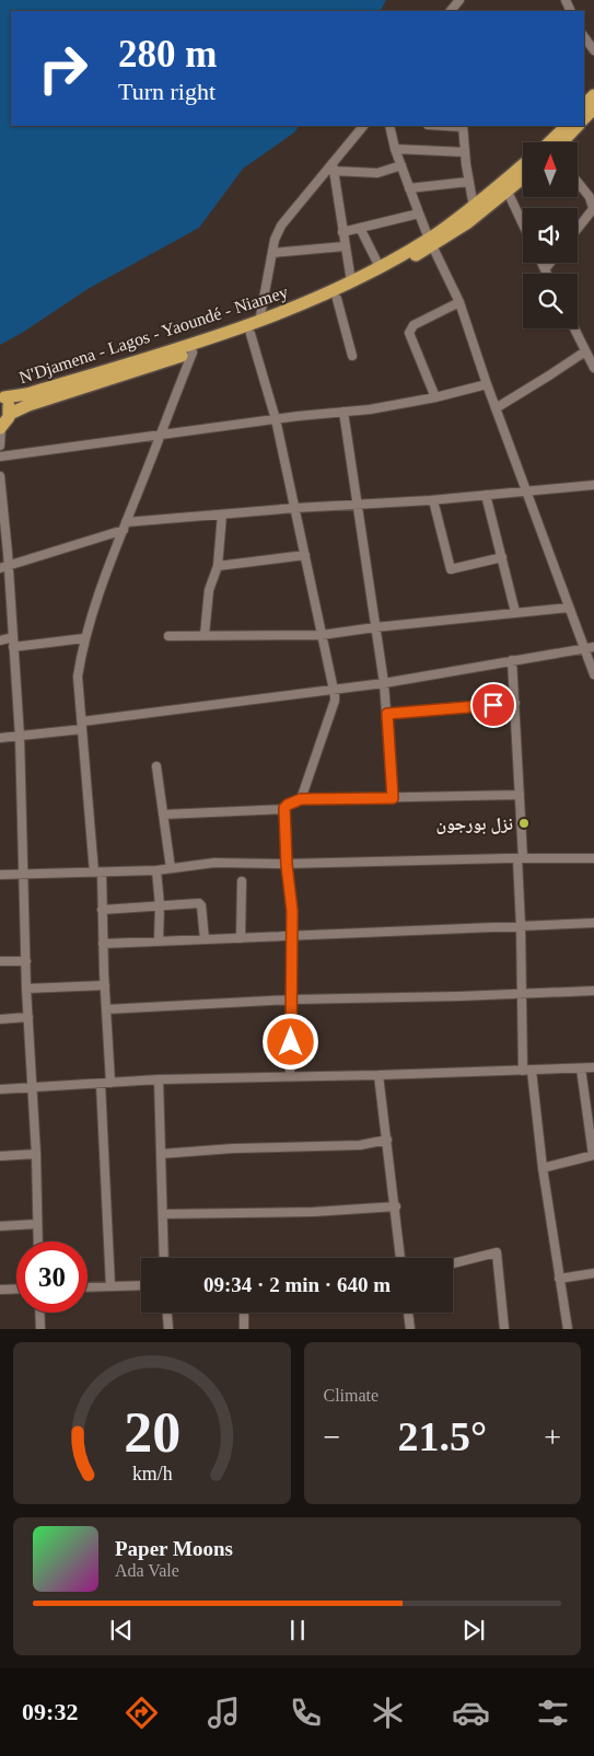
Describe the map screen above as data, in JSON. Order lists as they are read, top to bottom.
{
  "streets": {
    "highway": ["N'Djamena - Lagos - Yaoundé - Niamey"]
  },
  "places": ["نزل بورجون"],
  "north": "top",
  "page": {
    "turn": ["280 m", "Turn right"],
    "limit": "30",
    "trip": "09:34 · 2 min · 640 m",
    "tile": "Climate",
    "heat": ["−", "21.5°", "+"],
    "song": ["Paper Moons", "Ada Vale"],
    "tabs": "09:32",
    "gauge": ["20", "km/h"]
  }
}
